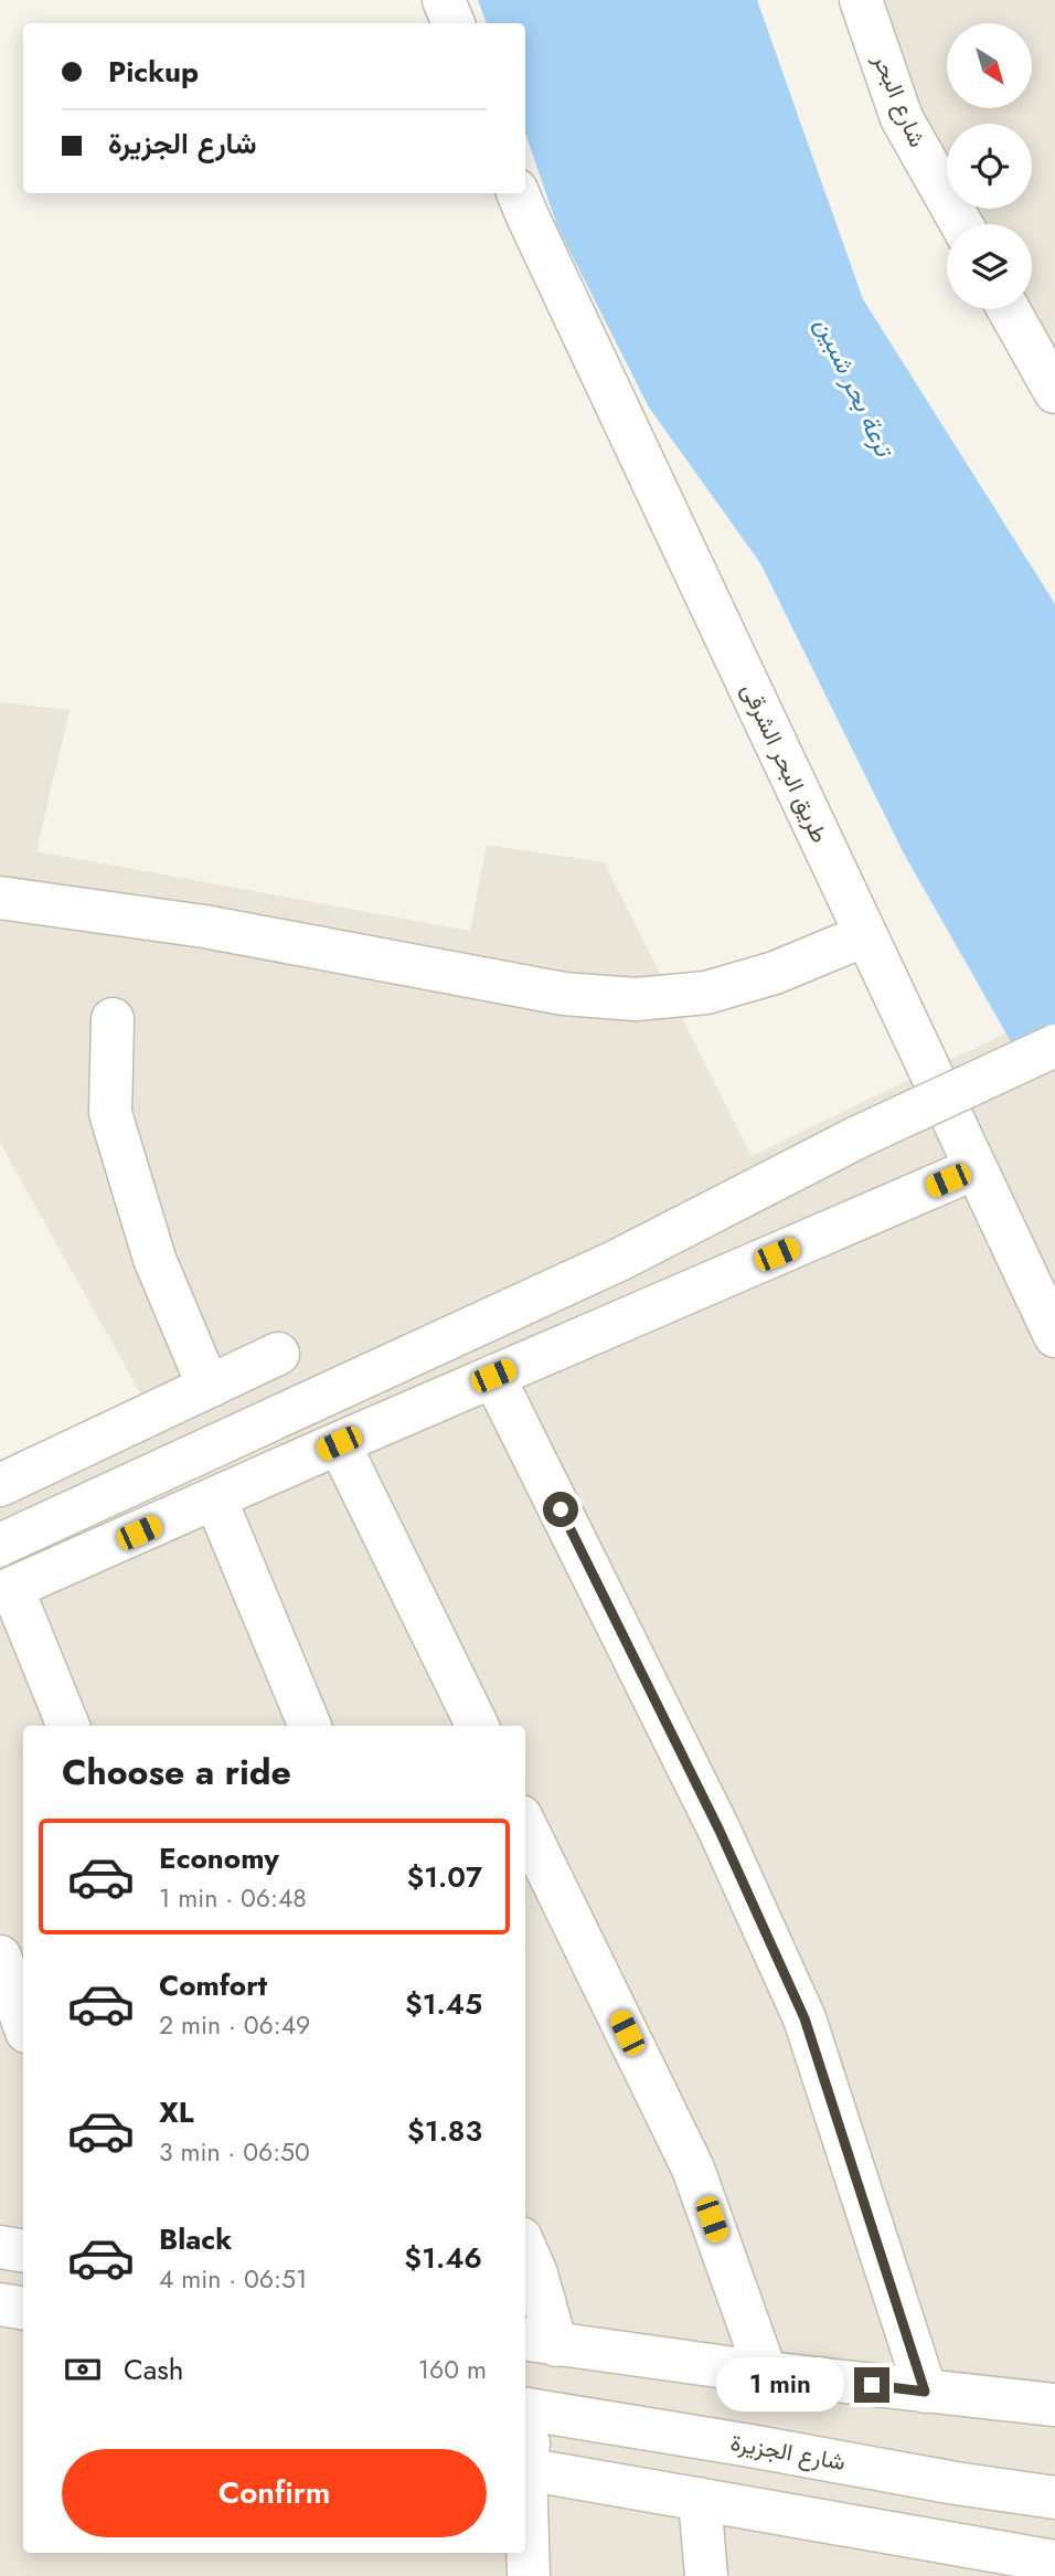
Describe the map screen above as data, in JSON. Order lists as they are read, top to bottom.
{
  "streets": {
    "street": ["شارع البحر", "طريق البحر الشرقى", "شارع الجزيرة"]
  },
  "water": ["ترعة بحر شبين"],
  "north": "bottom right",
  "page": {
    "banner": ["Pickup", "شارع الجزيرة"],
    "heading": "Choose a ride",
    "list": [
      {
        "name": "Economy",
        "note": "1 min · 06:48",
        "value": "$1.07"
      },
      {
        "name": "Comfort",
        "note": "2 min · 06:49",
        "value": "$1.45"
      },
      {
        "name": "XL",
        "note": "3 min · 06:50",
        "value": "$1.83"
      },
      {
        "name": "Black",
        "note": "4 min · 06:51",
        "value": "$1.46"
      }
    ],
    "pay": ["Cash", "160 m"],
    "bubble": "1 min",
    "buttons": "Confirm"
  }
}
